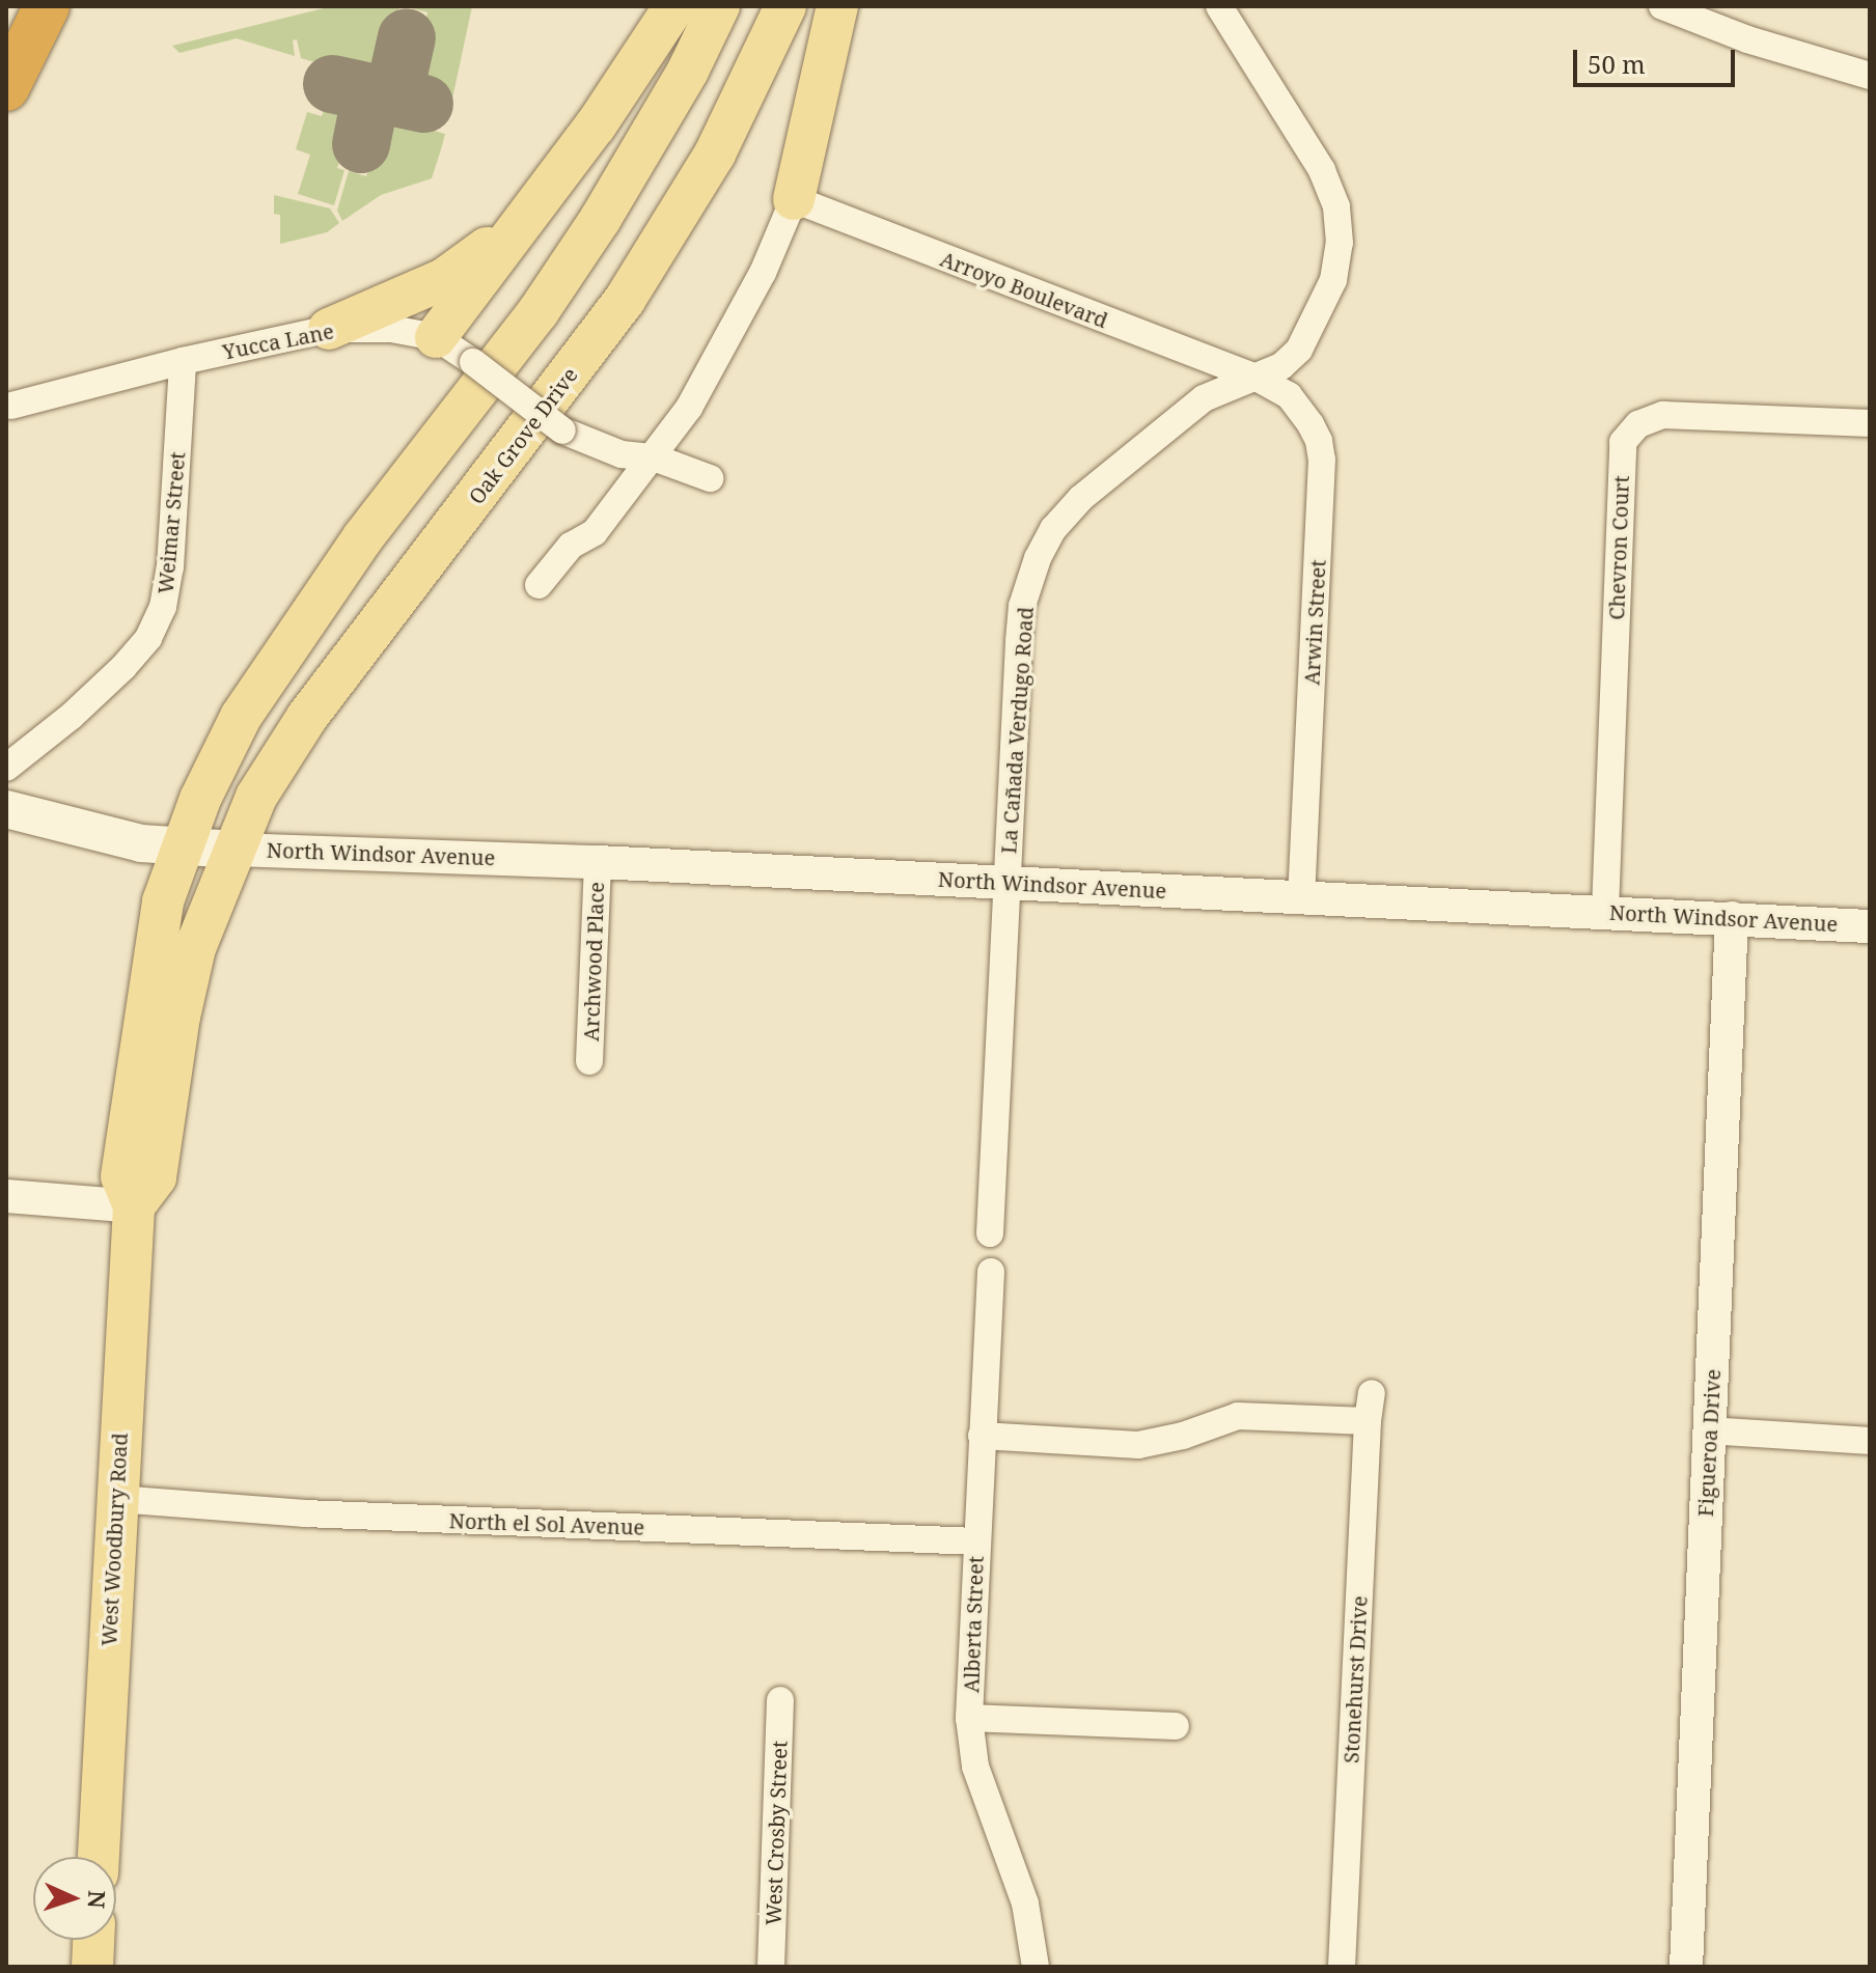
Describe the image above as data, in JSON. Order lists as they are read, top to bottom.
{
  "streets": {
    "main road": ["Oak Grove Drive", "West Woodbury Road"],
    "street": [
      "Arroyo Boulevard",
      "Yucca Lane",
      "Weimar Street",
      "Chevron Court",
      "Arwin Street",
      "La Cañada Verdugo Road",
      "North Windsor Avenue",
      "Archwood Place",
      "Figueroa Drive",
      "North el Sol Avenue",
      "Alberta Street",
      "Stonehurst Drive",
      "West Crosby Street"
    ]
  },
  "crossings": [
    ["Arroyo Boulevard", "Arwin Street"],
    ["Arroyo Boulevard", "La Cañada Verdugo Road"],
    ["Yucca Lane", "Weimar Street"],
    ["Oak Grove Drive", "North Windsor Avenue"],
    ["Chevron Court", "North Windsor Avenue"],
    ["Arwin Street", "La Cañada Verdugo Road"],
    ["Arwin Street", "North Windsor Avenue"],
    ["La Cañada Verdugo Road", "North Windsor Avenue"],
    ["North Windsor Avenue", "Archwood Place"],
    ["North Windsor Avenue", "Figueroa Drive"],
    ["North el Sol Avenue", "West Woodbury Road"],
    ["North el Sol Avenue", "Alberta Street"]
  ],
  "scale_bar": "50 m",
  "north": "right"
}
